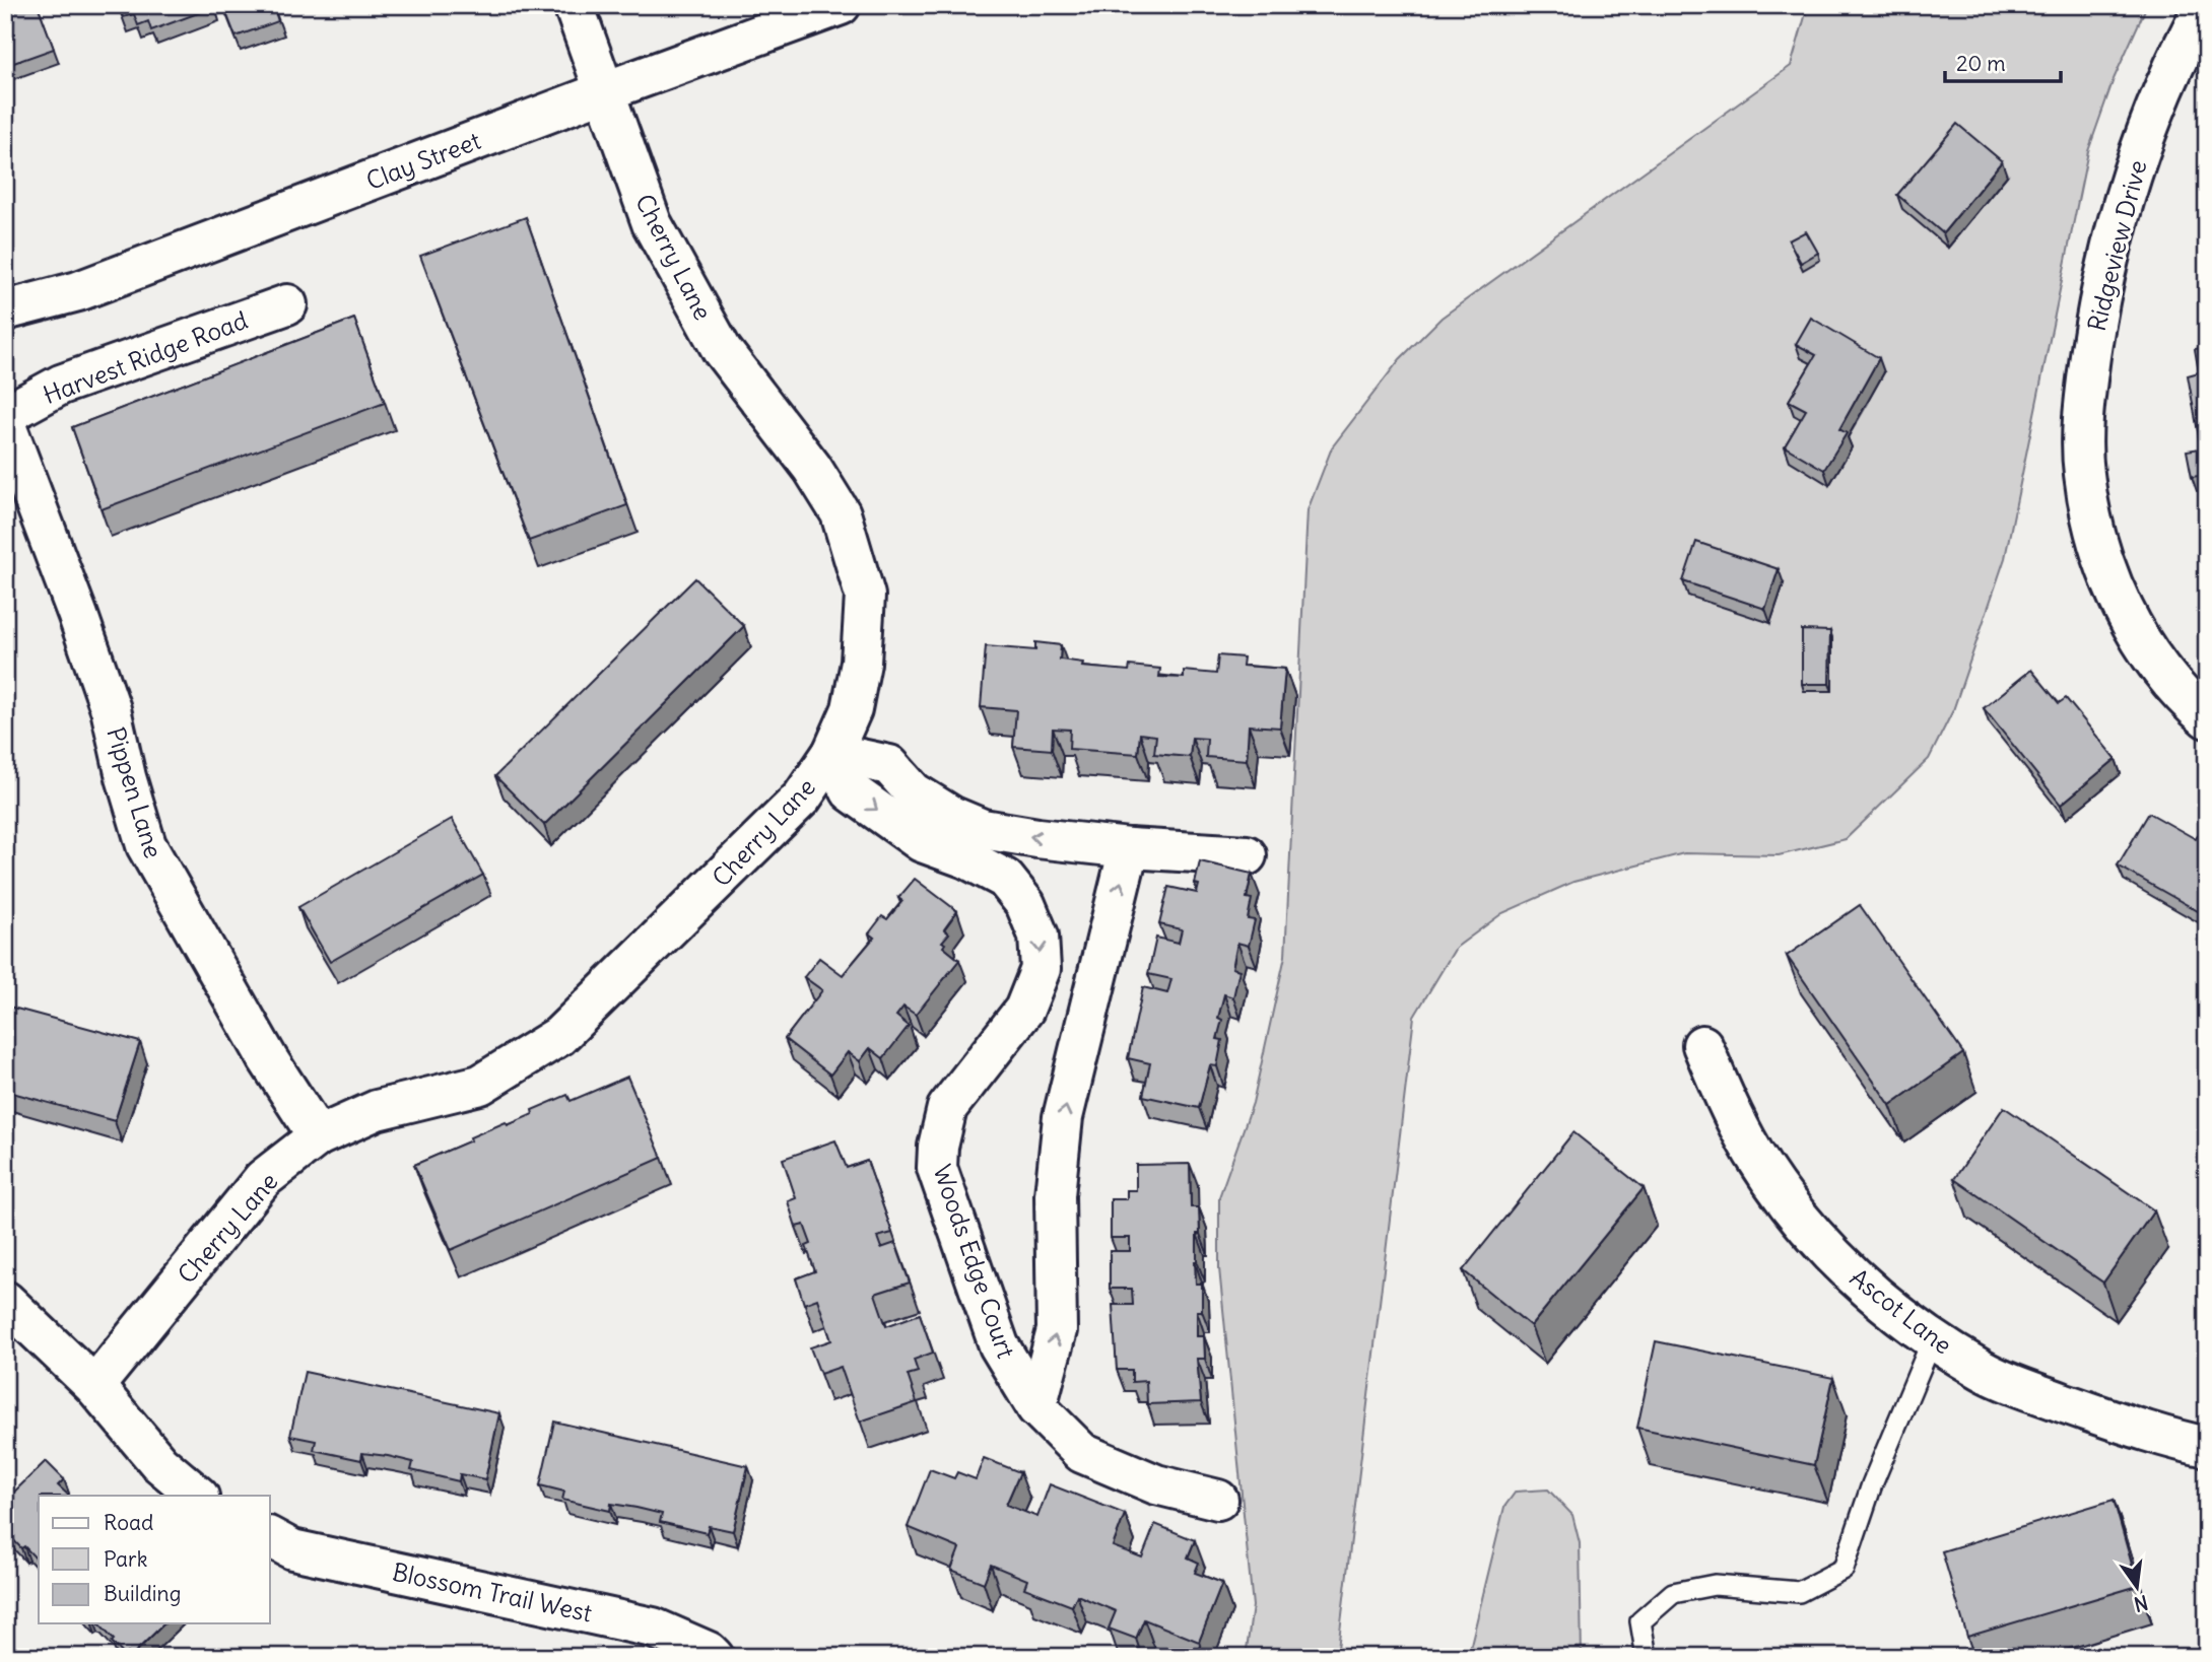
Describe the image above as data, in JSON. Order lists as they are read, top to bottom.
{
  "streets": {
    "street": [
      "Clay Street",
      "Ridgeview Drive",
      "Cherry Lane",
      "Harvest Ridge Road",
      "Pippen Lane",
      "Woods Edge Court",
      "Ascot Lane",
      "Blossom Trail West"
    ]
  },
  "crossings": [
    ["Clay Street", "Cherry Lane"],
    ["Cherry Lane", "Pippen Lane"],
    ["Cherry Lane", "Woods Edge Court"]
  ],
  "legend": ["Road", "Park", "Building"],
  "scale_bar": "20 m",
  "north": "bottom"
}
